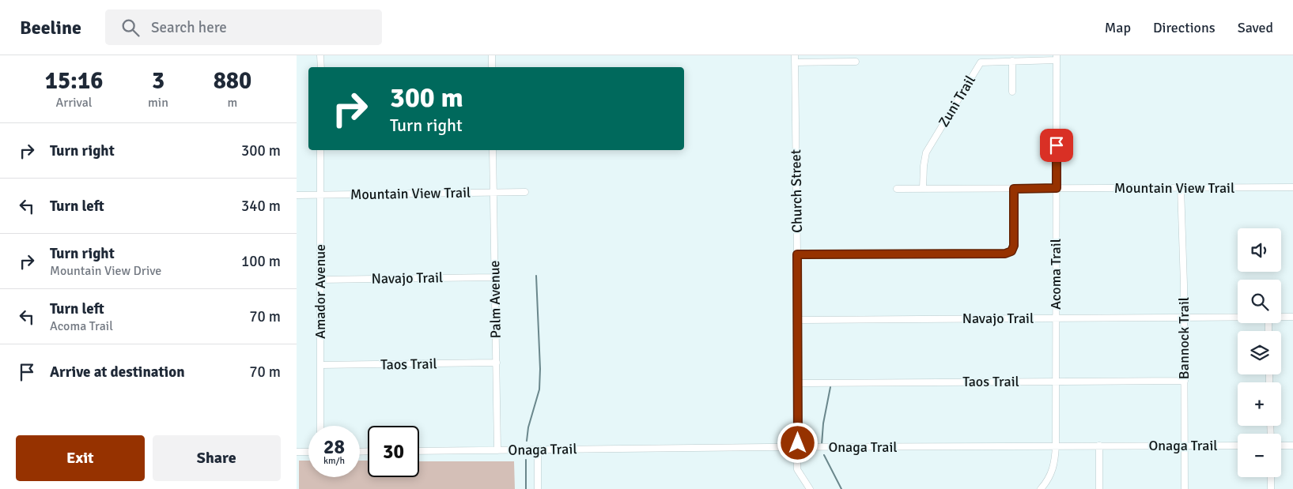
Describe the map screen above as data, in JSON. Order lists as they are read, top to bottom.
{
  "streets": {
    "street": [
      "Zuni Trail",
      "Mountain View Trail",
      "Church Street",
      "Acoma Trail",
      "Navajo Trail",
      "Amador Avenue",
      "Palm Avenue",
      "Bannock Trail",
      "Taos Trail",
      "Onaga Trail"
    ]
  },
  "crossings": [
    ["Zuni Trail", "Mountain View Trail"],
    ["Zuni Trail", "Acoma Trail"],
    ["Mountain View Trail", "Acoma Trail"],
    ["Mountain View Trail", "Amador Avenue"],
    ["Mountain View Trail", "Palm Avenue"],
    ["Mountain View Trail", "Bannock Trail"],
    ["Church Street", "Navajo Trail"],
    ["Church Street", "Taos Trail"],
    ["Church Street", "Onaga Trail"],
    ["Acoma Trail", "Navajo Trail"],
    ["Acoma Trail", "Taos Trail"],
    ["Acoma Trail", "Onaga Trail"],
    ["Navajo Trail", "Amador Avenue"],
    ["Navajo Trail", "Palm Avenue"],
    ["Navajo Trail", "Bannock Trail"],
    ["Amador Avenue", "Taos Trail"],
    ["Palm Avenue", "Taos Trail"],
    ["Palm Avenue", "Onaga Trail"],
    ["Bannock Trail", "Taos Trail"],
    ["Bannock Trail", "Onaga Trail"]
  ],
  "page": {
    "header": "Beeline",
    "search": "Search here",
    "nav": ["Map", "Directions", "Saved"],
    "eta": [
      "15:16",
      "Arrival",
      "3",
      "min",
      "880",
      "m"
    ],
    "turn": ["300 m", "Turn right"],
    "list": [
      {
        "name": "Turn right",
        "value": "300 m"
      },
      {
        "name": "Turn left",
        "value": "340 m"
      },
      {
        "name": "Turn right",
        "note": "Mountain View Drive",
        "value": "100 m"
      },
      {
        "name": "Turn left",
        "note": "Acoma Trail",
        "value": "70 m"
      },
      {
        "name": "Arrive at destination",
        "value": "70 m"
      }
    ],
    "map_buttons": ["+", "−"],
    "speed": "28 km/h",
    "limit": "30",
    "buttons": ["Exit", "Share"]
  }
}
